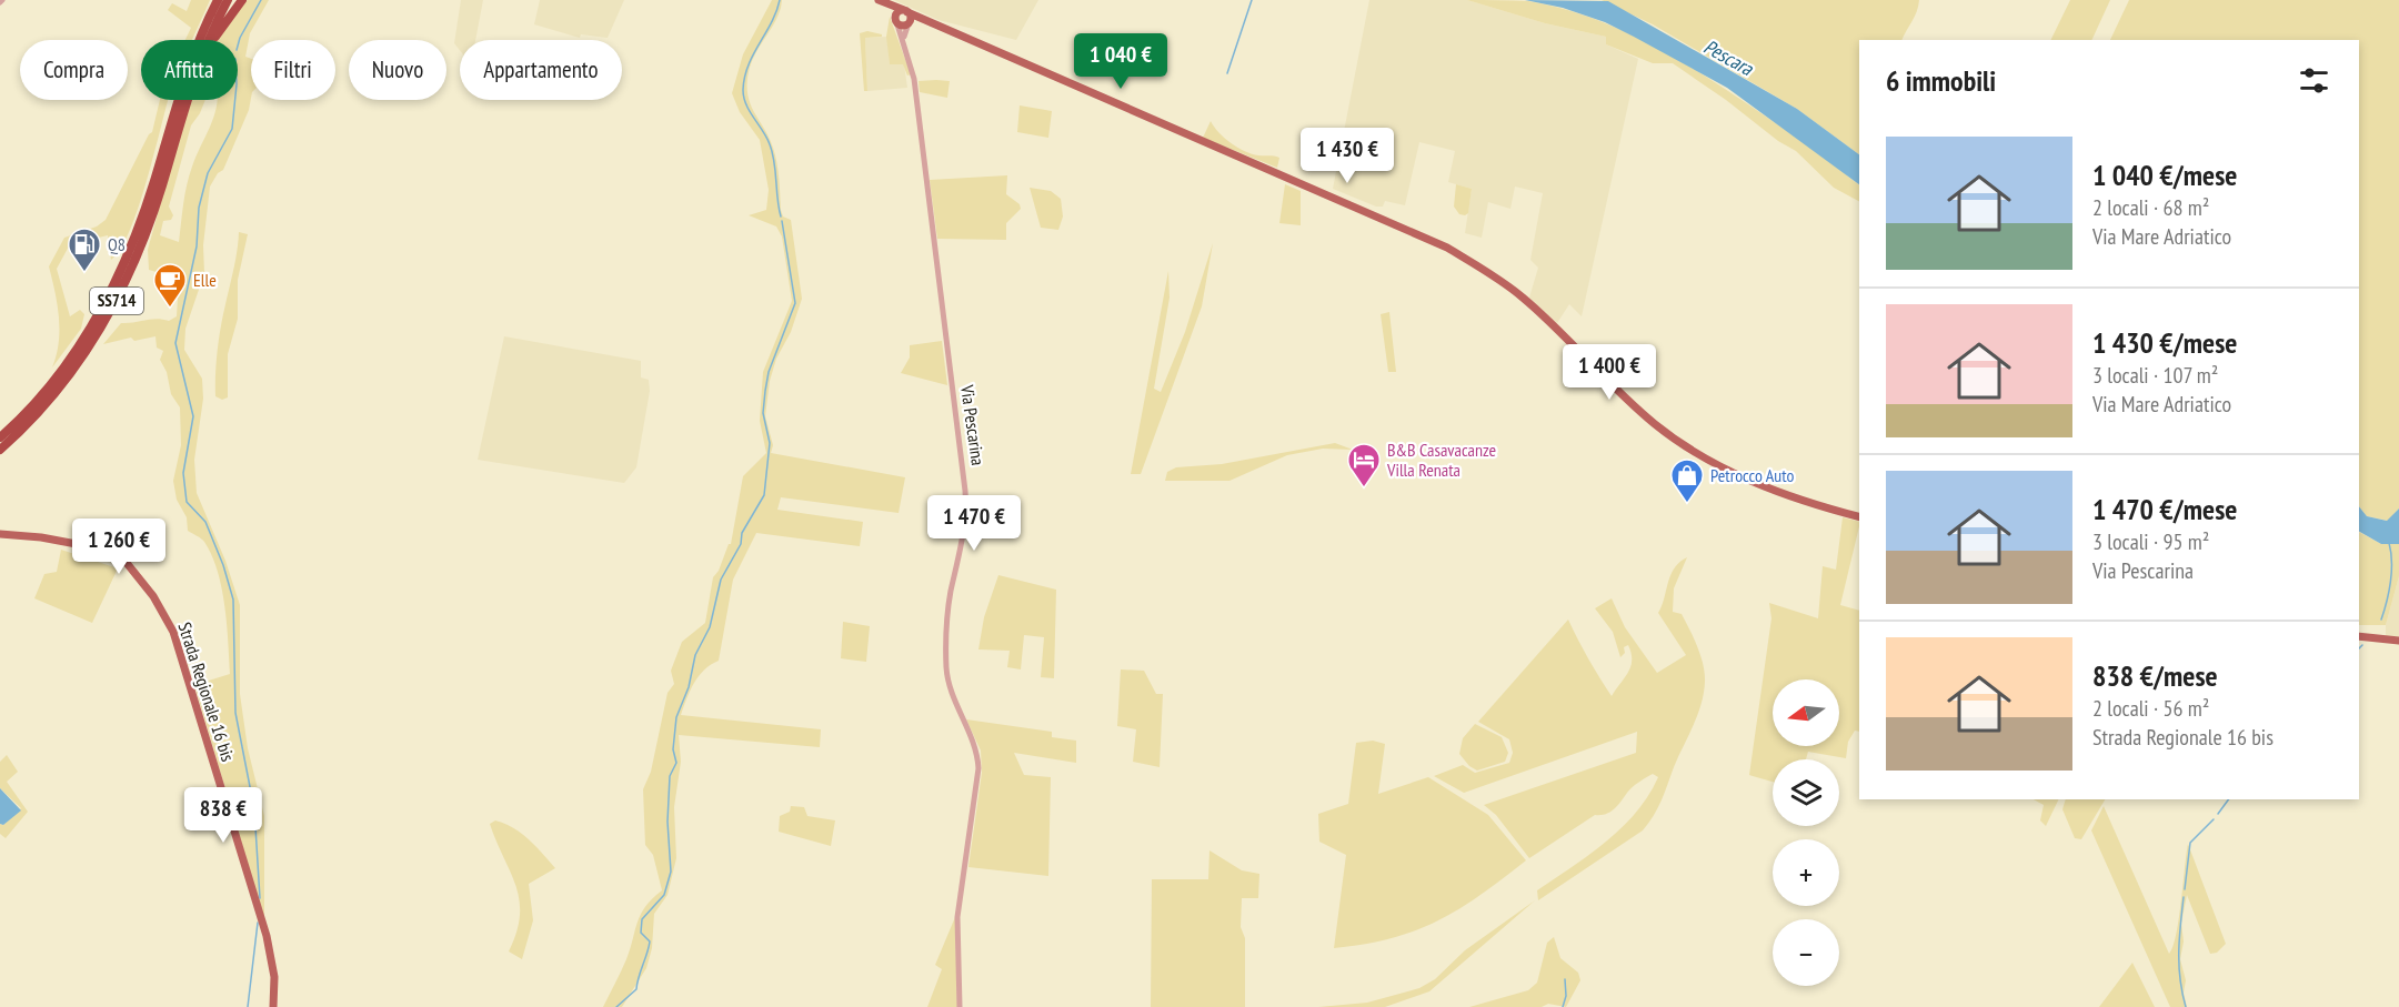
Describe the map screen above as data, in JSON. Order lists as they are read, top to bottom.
{
  "streets": {
    "highway": ["SS714"],
    "main road": ["Strada Regionale 16 bis"],
    "street": ["Via Pescarina"]
  },
  "water": ["Pescara"],
  "places": {
    "fuel station": ["Q8"],
    "cafe": ["Elle"],
    "hotel": ["B&B Casavacanze Villa Renata"],
    "shop": ["Petrocco Auto"]
  },
  "north": "left",
  "page": {
    "price": [
      "1 040 €",
      "1 430 €",
      "1 400 €",
      "1 470 €",
      "1 260 €",
      "838 €"
    ],
    "chip": [
      "Compra",
      "Affitta",
      "Filtri",
      "Nuovo",
      "Appartamento"
    ],
    "heading": "6 immobili",
    "list": [
      {
        "name": "1 040 €/mese",
        "note": "2 locali · 68 m² · Via Mare Adriatico"
      },
      {
        "name": "1 430 €/mese",
        "note": "3 locali · 107 m² · Via Mare Adriatico"
      },
      {
        "name": "1 470 €/mese",
        "note": "3 locali · 95 m² · Via Pescarina"
      },
      {
        "name": "838 €/mese",
        "note": "2 locali · 56 m² · Strada Regionale 16 bis"
      }
    ],
    "map_buttons": ["+", "−"]
  }
}
